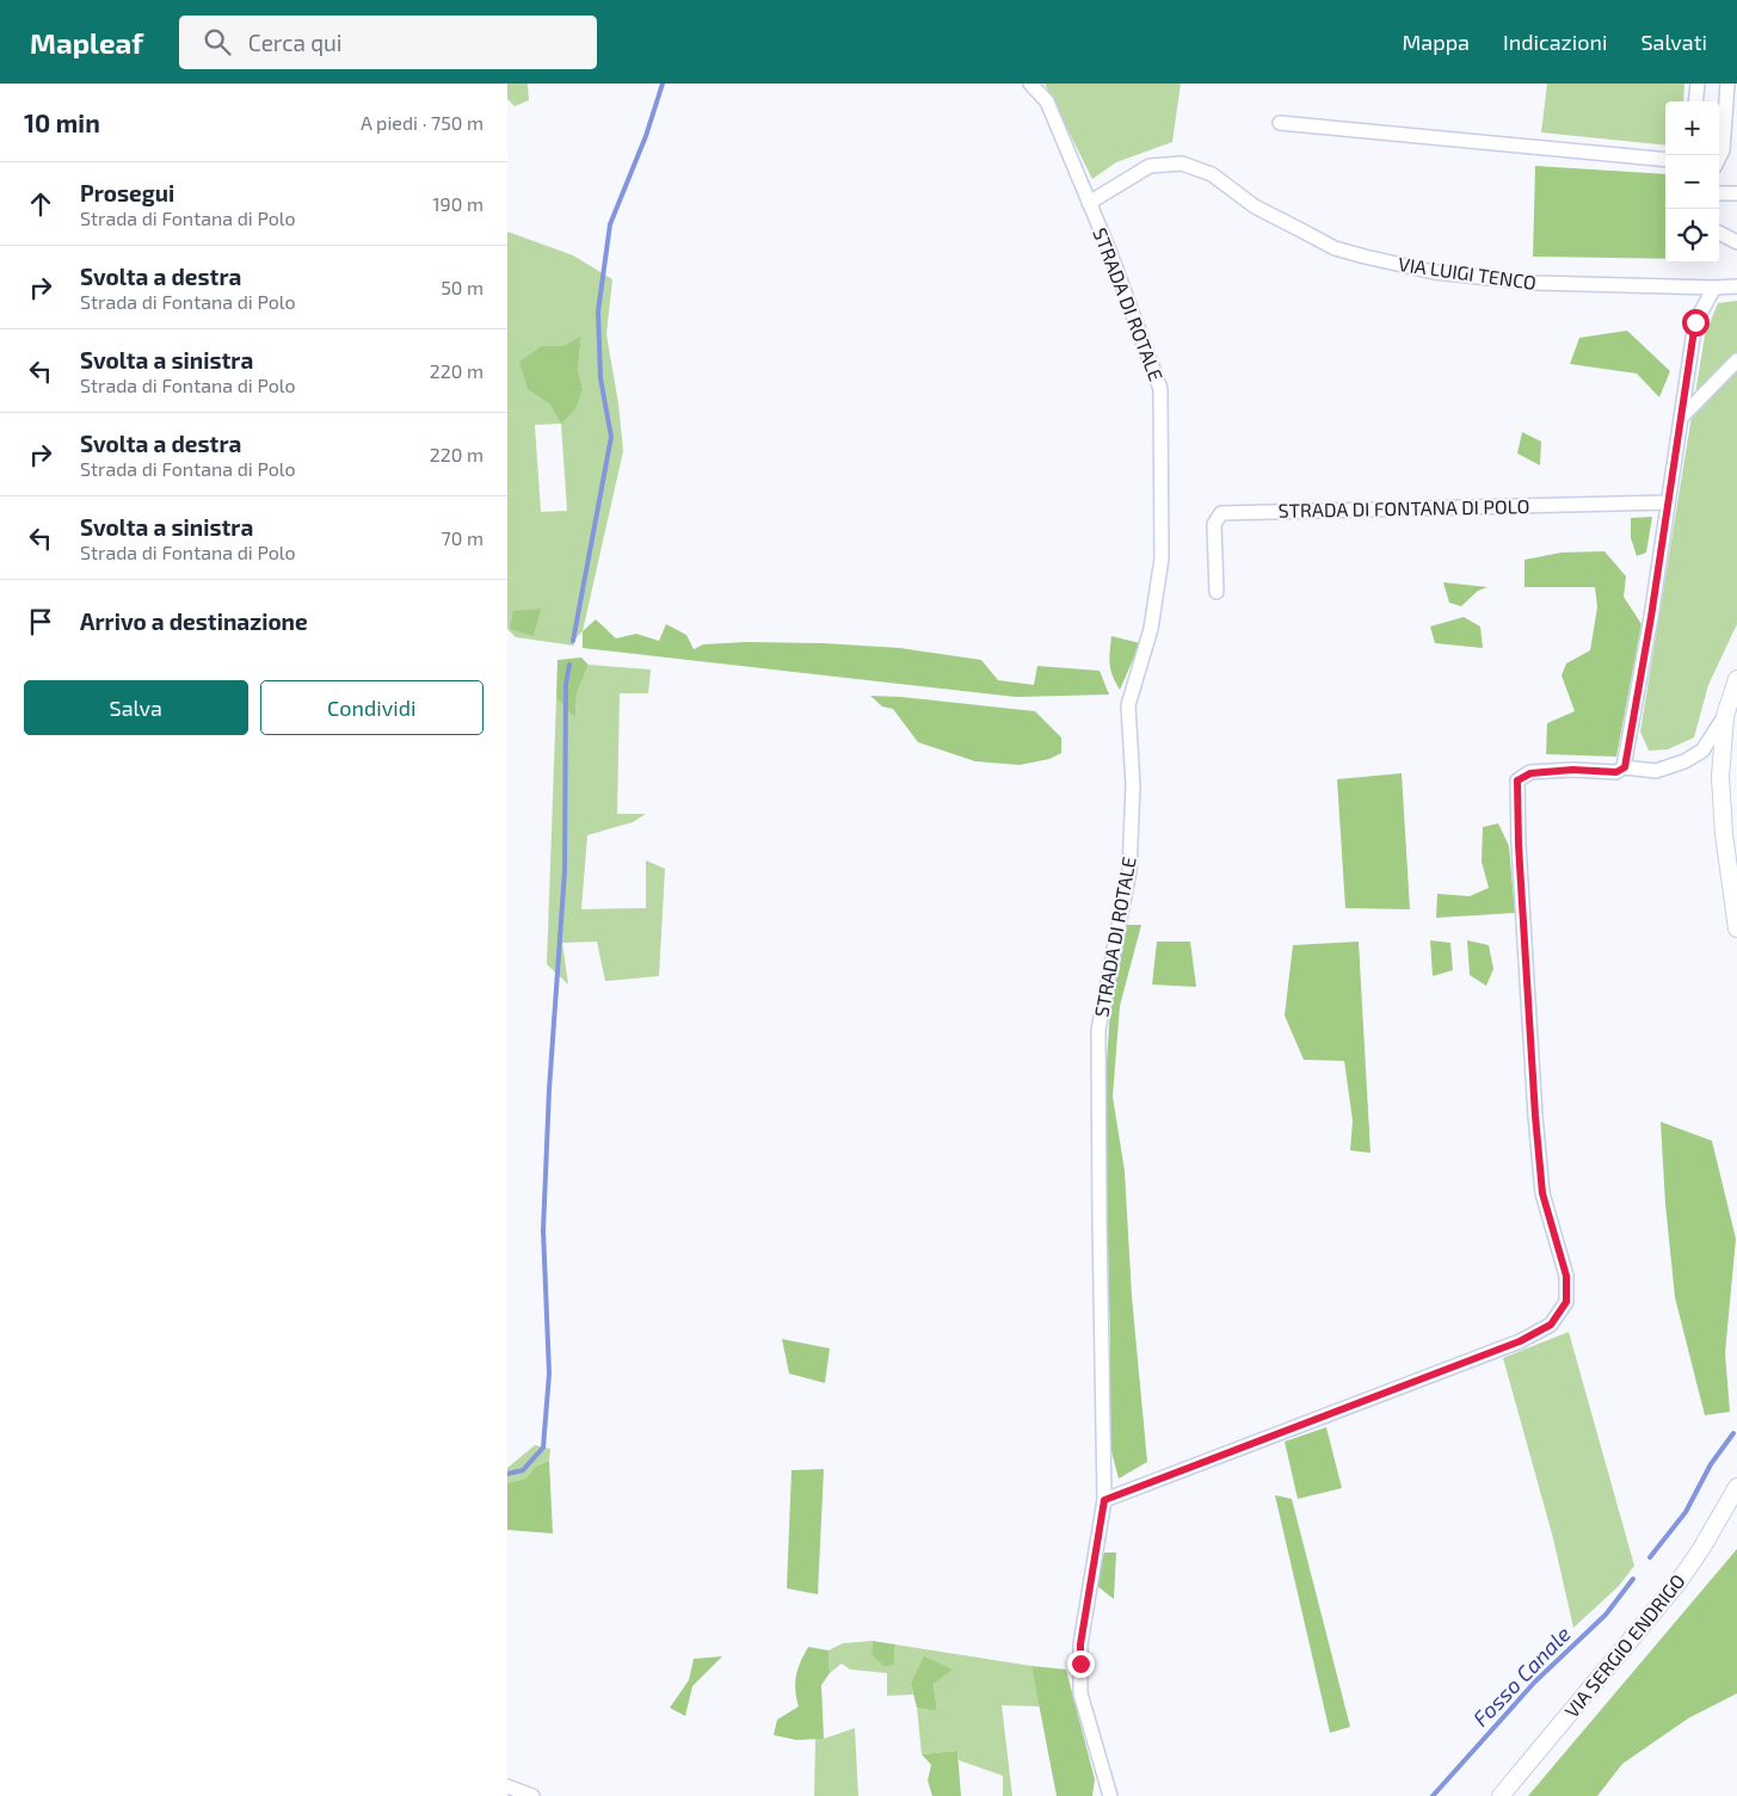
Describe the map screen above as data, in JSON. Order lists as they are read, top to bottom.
{
  "streets": {
    "street": [
      "VIA LUIGI TENCO",
      "STRADA DI ROTALE",
      "STRADA DI FONTANA DI POLO",
      "VIA SERGIO ENDRIGO"
    ]
  },
  "crossings": [
    ["VIA LUIGI TENCO", "STRADA DI ROTALE"]
  ],
  "water": ["Fosso Canale"],
  "page": {
    "header": "Mapleaf",
    "search": "Cerca qui",
    "nav": ["Mappa", "Indicazioni", "Salvati"],
    "heading": ["10 min", "A piedi · 750 m"],
    "map_buttons": ["+", "−"],
    "list": [
      ["Prosegui", "Strada di Fontana di Polo", "190 m"],
      ["Svolta a destra", "Strada di Fontana di Polo", "50 m"],
      ["Svolta a sinistra", "Strada di Fontana di Polo", "220 m"],
      ["Svolta a destra", "Strada di Fontana di Polo", "220 m"],
      ["Svolta a sinistra", "Strada di Fontana di Polo", "70 m"],
      "Arrivo a destinazione"
    ],
    "buttons": ["Salva", "Condividi"]
  }
}
